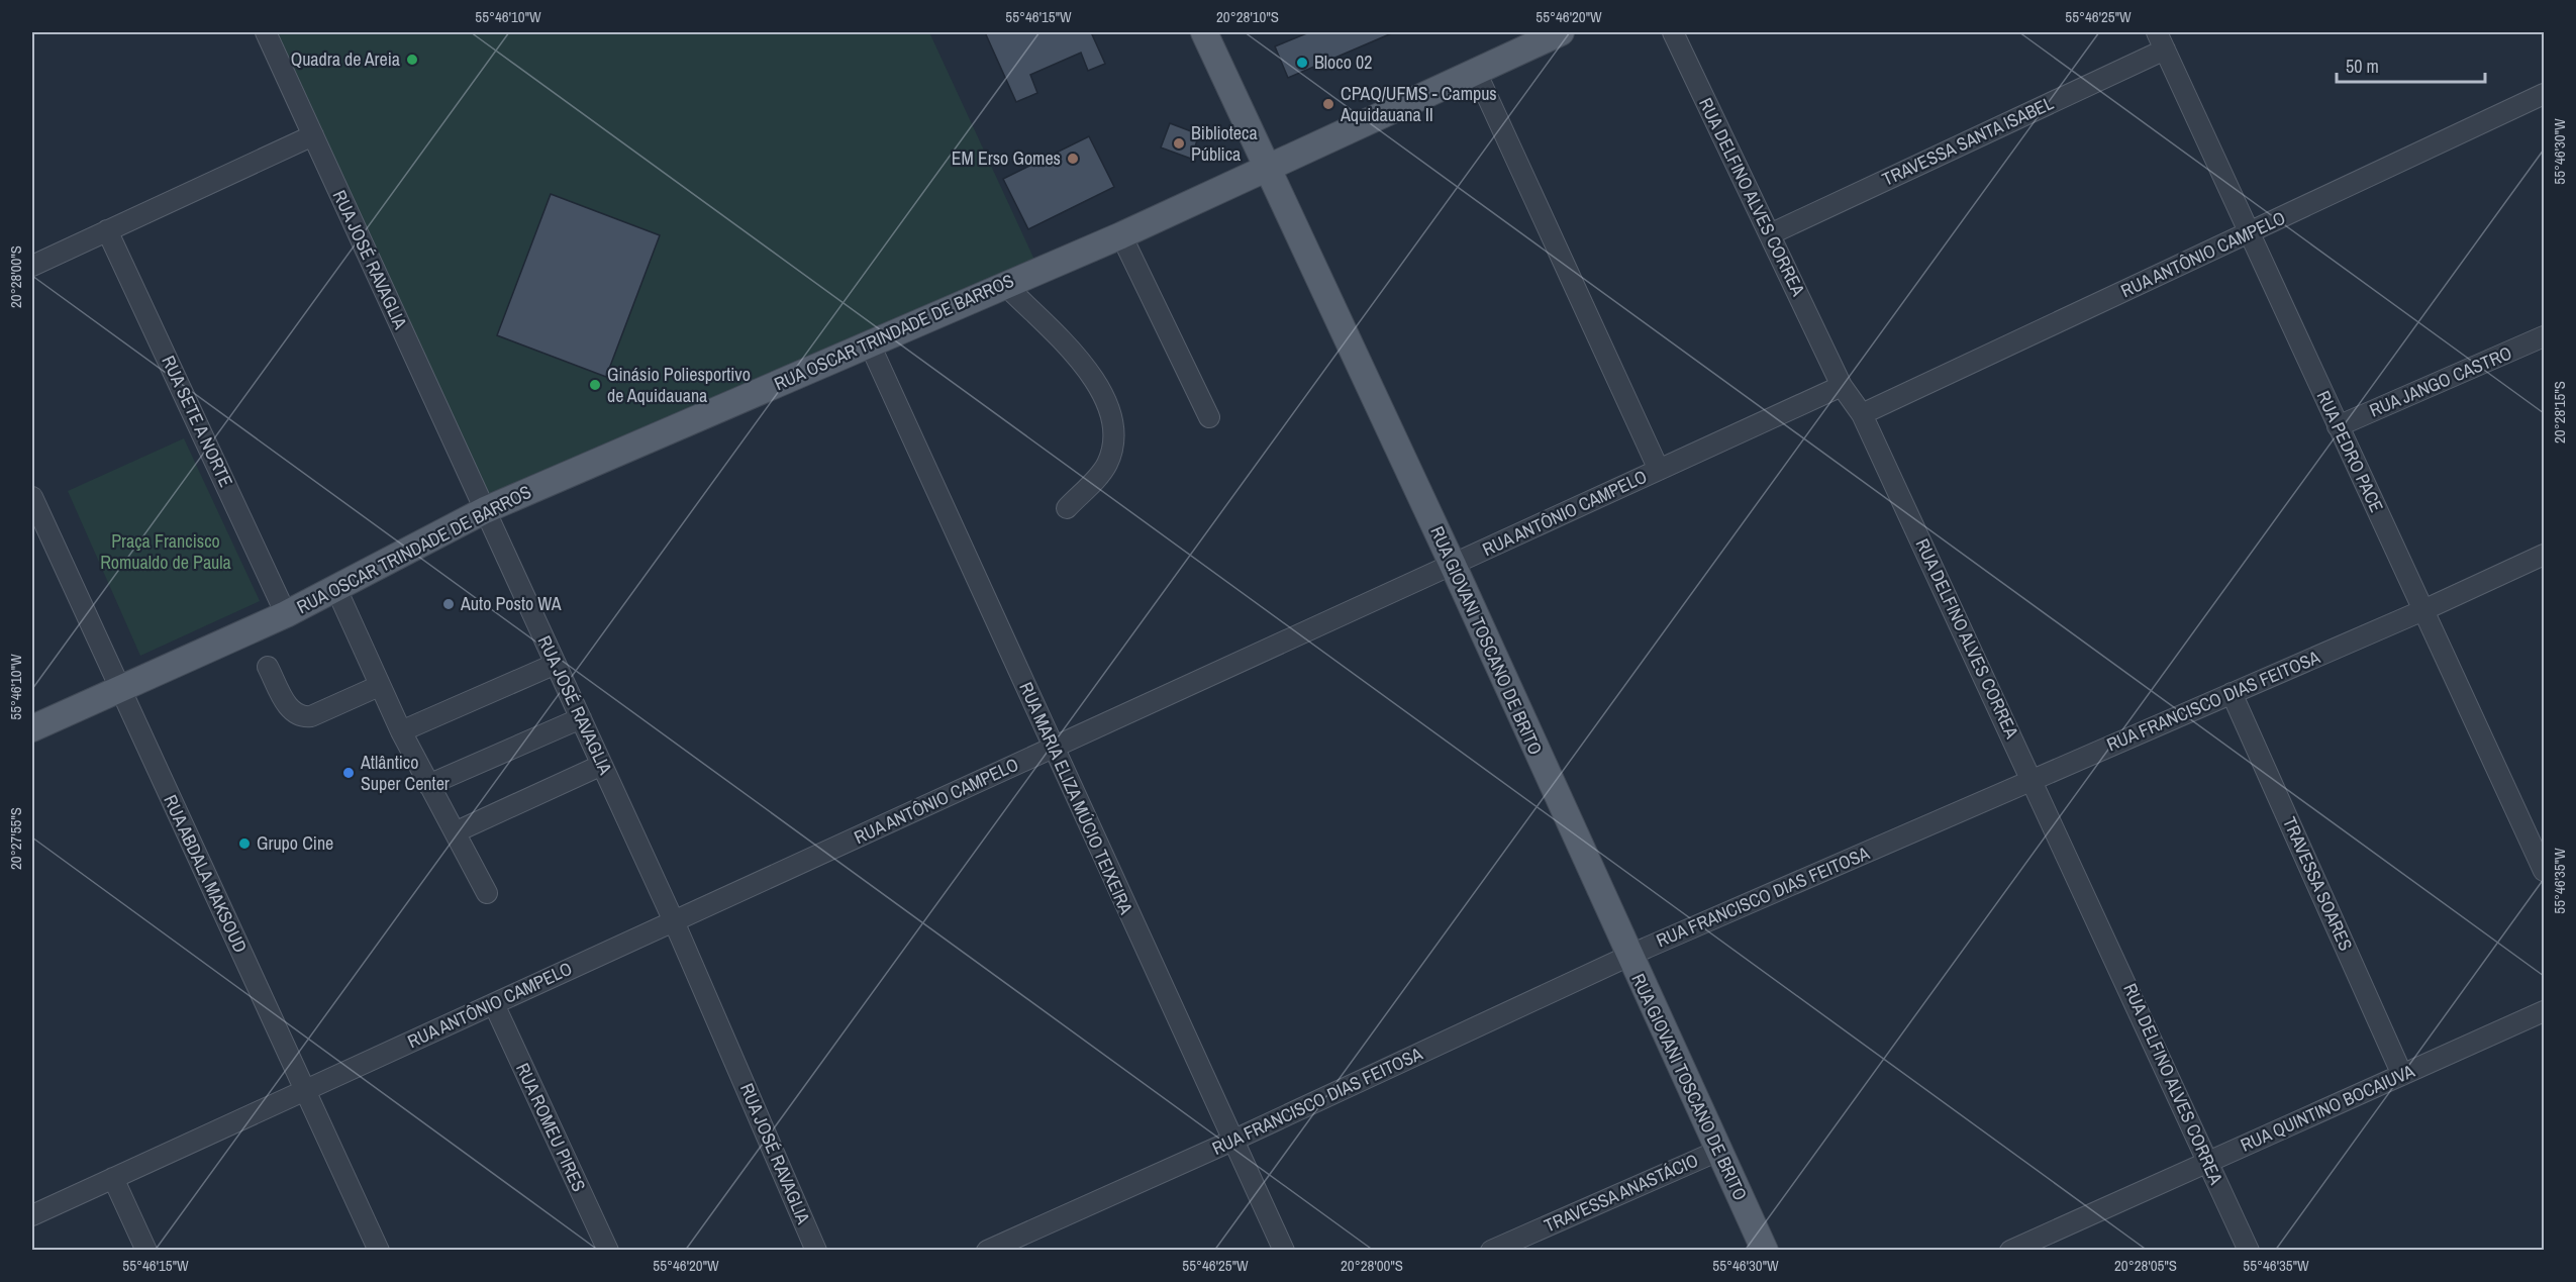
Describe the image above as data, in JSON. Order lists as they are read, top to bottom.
{
  "streets": {
    "main road": ["RUA OSCAR TRINDADE DE BARROS", "RUA GIOVANI TOSCANO DE BRITO"],
    "street": [
      "TRAVESSA SANTA ISABEL",
      "RUA DELFINO ALVES CORREA",
      "RUA ANTÔNIO CAMPELO",
      "RUA JOSÉ RAVAGLIA",
      "RUA JANGO CASTRO",
      "RUA SETE A NORTE",
      "RUA PEDRO PACE",
      "RUA FRANCISCO DIAS FEITOSA",
      "RUA MARIA ELIZA MÚCIO TEIXEIRA",
      "RUA ABDALA MAKSOUD",
      "TRAVESSA SOARES",
      "RUA QUINTINO BOCAIUVA",
      "RUA ROMEU PIRES",
      "TRAVESSA ANASTÁCIO"
    ]
  },
  "crossings": [
    ["TRAVESSA SANTA ISABEL", "RUA DELFINO ALVES CORREA"],
    ["TRAVESSA SANTA ISABEL", "RUA PEDRO PACE"],
    ["RUA DELFINO ALVES CORREA", "RUA ANTÔNIO CAMPELO"],
    ["RUA DELFINO ALVES CORREA", "RUA FRANCISCO DIAS FEITOSA"],
    ["RUA DELFINO ALVES CORREA", "RUA QUINTINO BOCAIUVA"],
    ["RUA ANTÔNIO CAMPELO", "RUA JOSÉ RAVAGLIA"],
    ["RUA ANTÔNIO CAMPELO", "RUA PEDRO PACE"],
    ["RUA ANTÔNIO CAMPELO", "RUA GIOVANI TOSCANO DE BRITO"],
    ["RUA ANTÔNIO CAMPELO", "RUA MARIA ELIZA MÚCIO TEIXEIRA"],
    ["RUA ANTÔNIO CAMPELO", "RUA ABDALA MAKSOUD"],
    ["RUA ANTÔNIO CAMPELO", "RUA ROMEU PIRES"],
    ["RUA JOSÉ RAVAGLIA", "RUA OSCAR TRINDADE DE BARROS"],
    ["RUA OSCAR TRINDADE DE BARROS", "RUA SETE A NORTE"],
    ["RUA OSCAR TRINDADE DE BARROS", "RUA GIOVANI TOSCANO DE BRITO"],
    ["RUA OSCAR TRINDADE DE BARROS", "RUA MARIA ELIZA MÚCIO TEIXEIRA"],
    ["RUA OSCAR TRINDADE DE BARROS", "RUA ABDALA MAKSOUD"],
    ["RUA JANGO CASTRO", "RUA PEDRO PACE"],
    ["RUA PEDRO PACE", "RUA FRANCISCO DIAS FEITOSA"],
    ["RUA GIOVANI TOSCANO DE BRITO", "RUA FRANCISCO DIAS FEITOSA"],
    ["RUA GIOVANI TOSCANO DE BRITO", "TRAVESSA ANASTÁCIO"],
    ["RUA FRANCISCO DIAS FEITOSA", "RUA MARIA ELIZA MÚCIO TEIXEIRA"],
    ["RUA FRANCISCO DIAS FEITOSA", "TRAVESSA SOARES"],
    ["TRAVESSA SOARES", "RUA QUINTINO BOCAIUVA"]
  ],
  "parks": ["Praça Francisco Romualdo de Paula"],
  "places": [
    "Quadra de Areia",
    "Bloco 02",
    "CPAQ/UFMS - Campus Aquidauana II",
    "Biblioteca Pública",
    "EM Erso Gomes",
    "Ginásio Poliesportivo de Aquidauana",
    "Auto Posto WA",
    "Atlântico Super Center",
    "Grupo Cine"
  ],
  "scale_bar": "50 m",
  "coordinates": [
    "55°46'10\"W",
    "55°46'15\"W",
    "20°28'10\"S",
    "55°46'20\"W",
    "55°46'25\"W",
    "55°46'30\"W",
    "20°28'00\"S",
    "20°28'15\"S",
    "20°27'55\"S",
    "55°46'35\"W",
    "20°28'05\"S"
  ]
}
